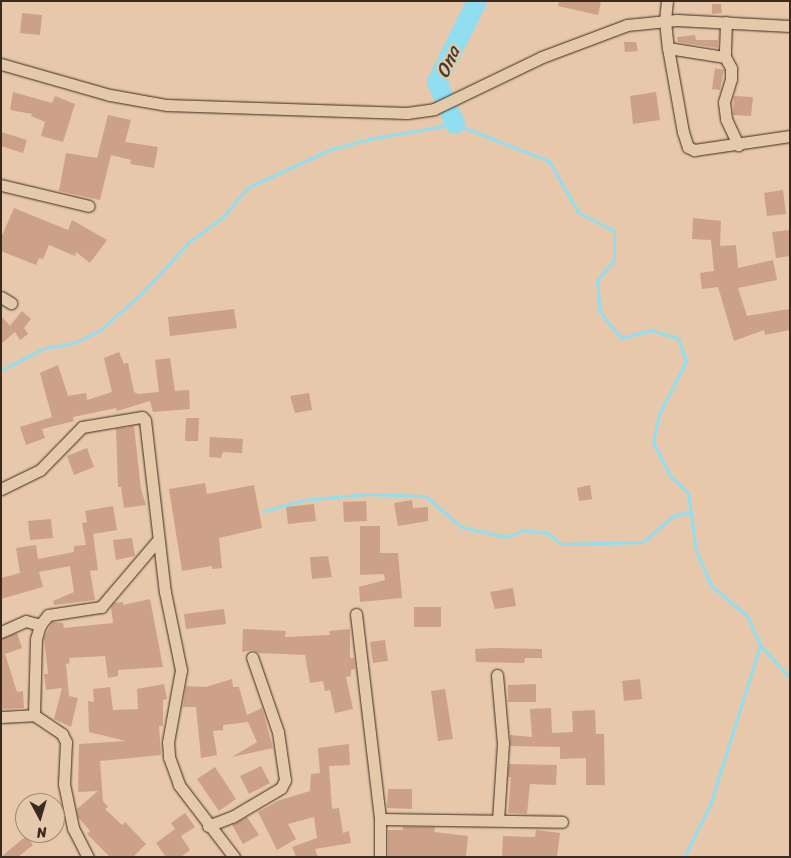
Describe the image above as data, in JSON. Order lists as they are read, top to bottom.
{
  "water": ["Ona"],
  "north": "bottom"
}
